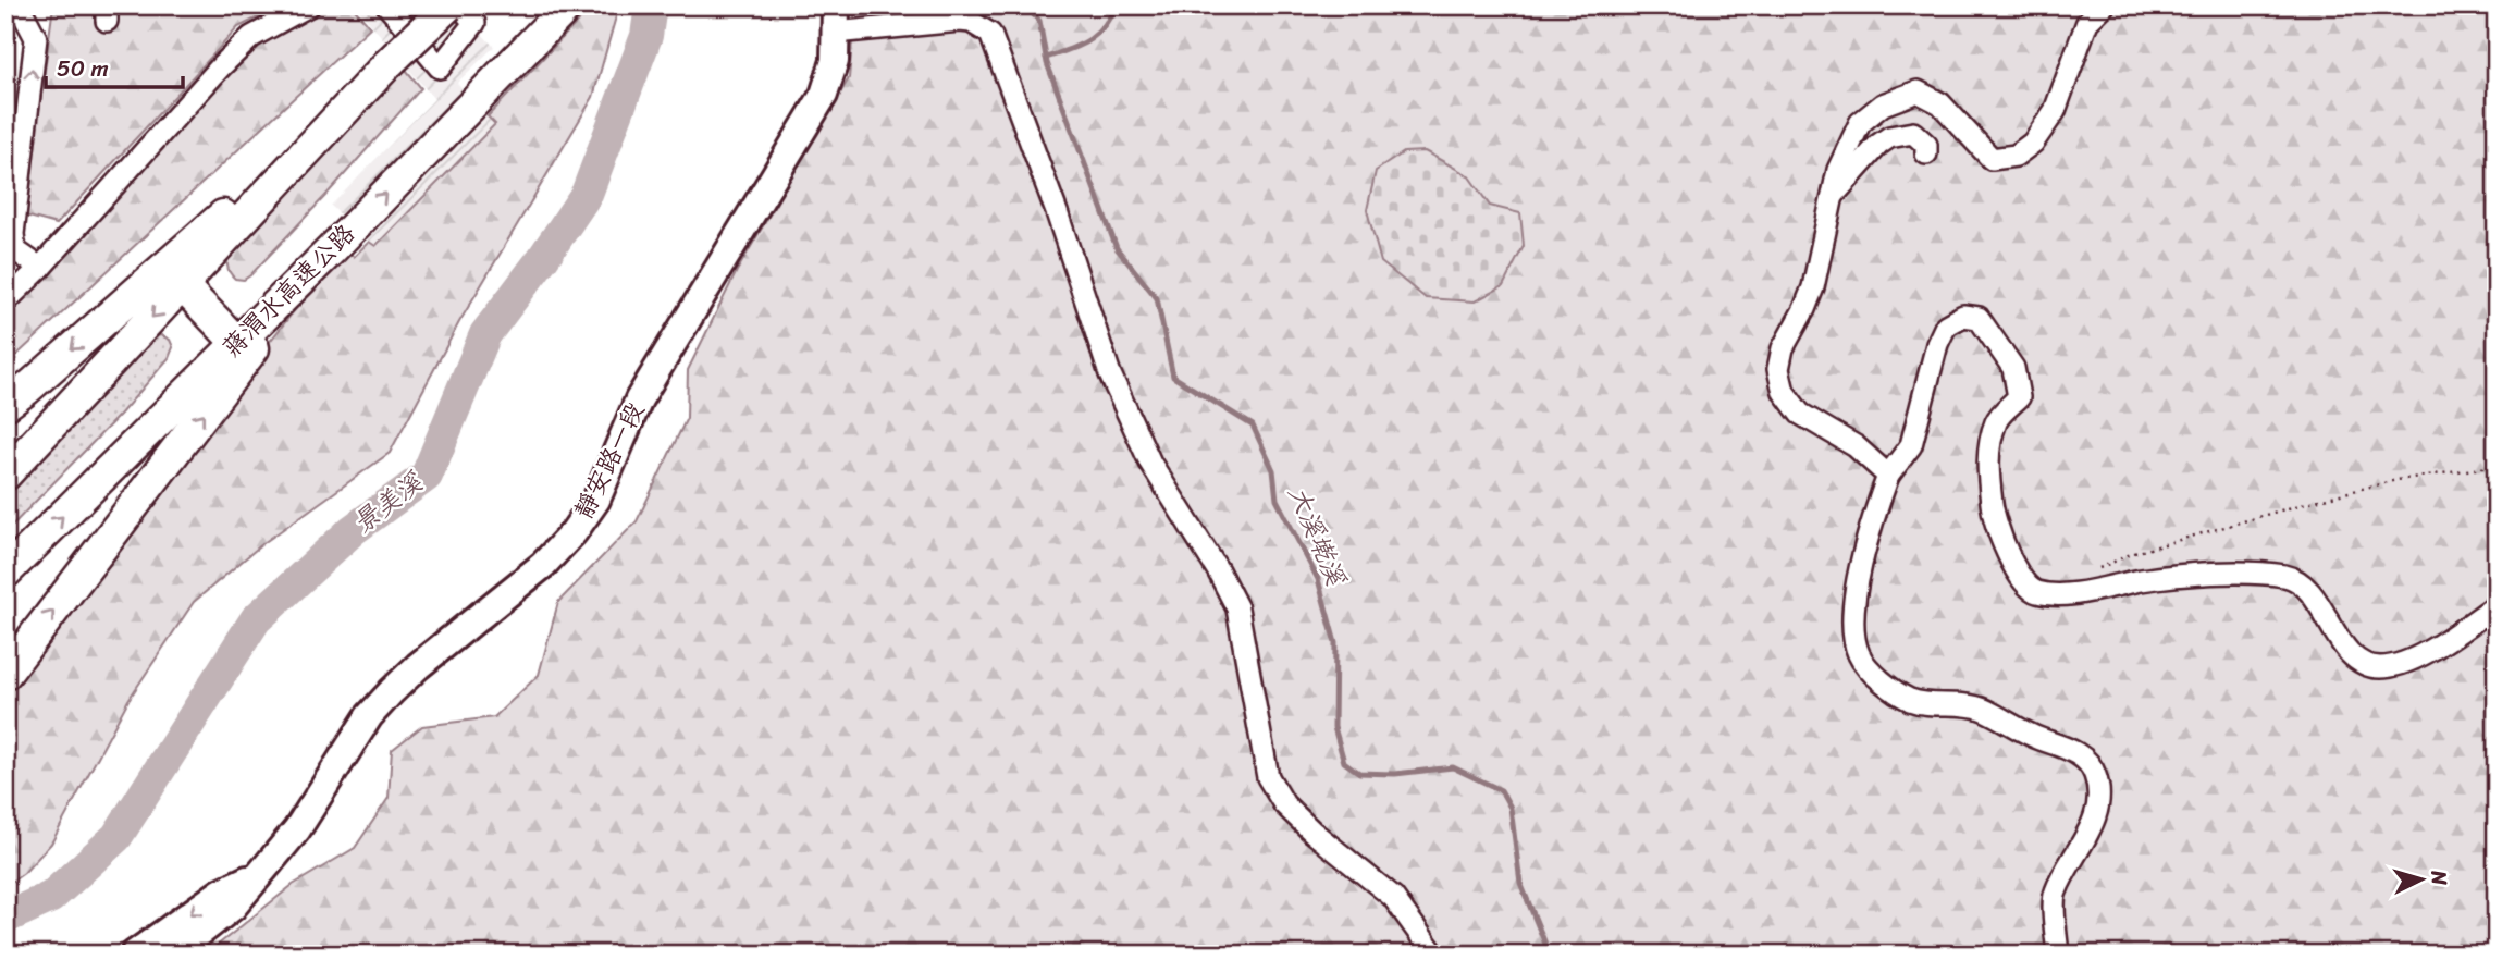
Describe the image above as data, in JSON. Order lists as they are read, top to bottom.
{
  "streets": {
    "highway": ["蔣渭水高速公路"],
    "main road": ["靜安路一段"]
  },
  "water": ["景美溪", "大溪墘溪"],
  "scale_bar": "50 m",
  "north": "right"
}
